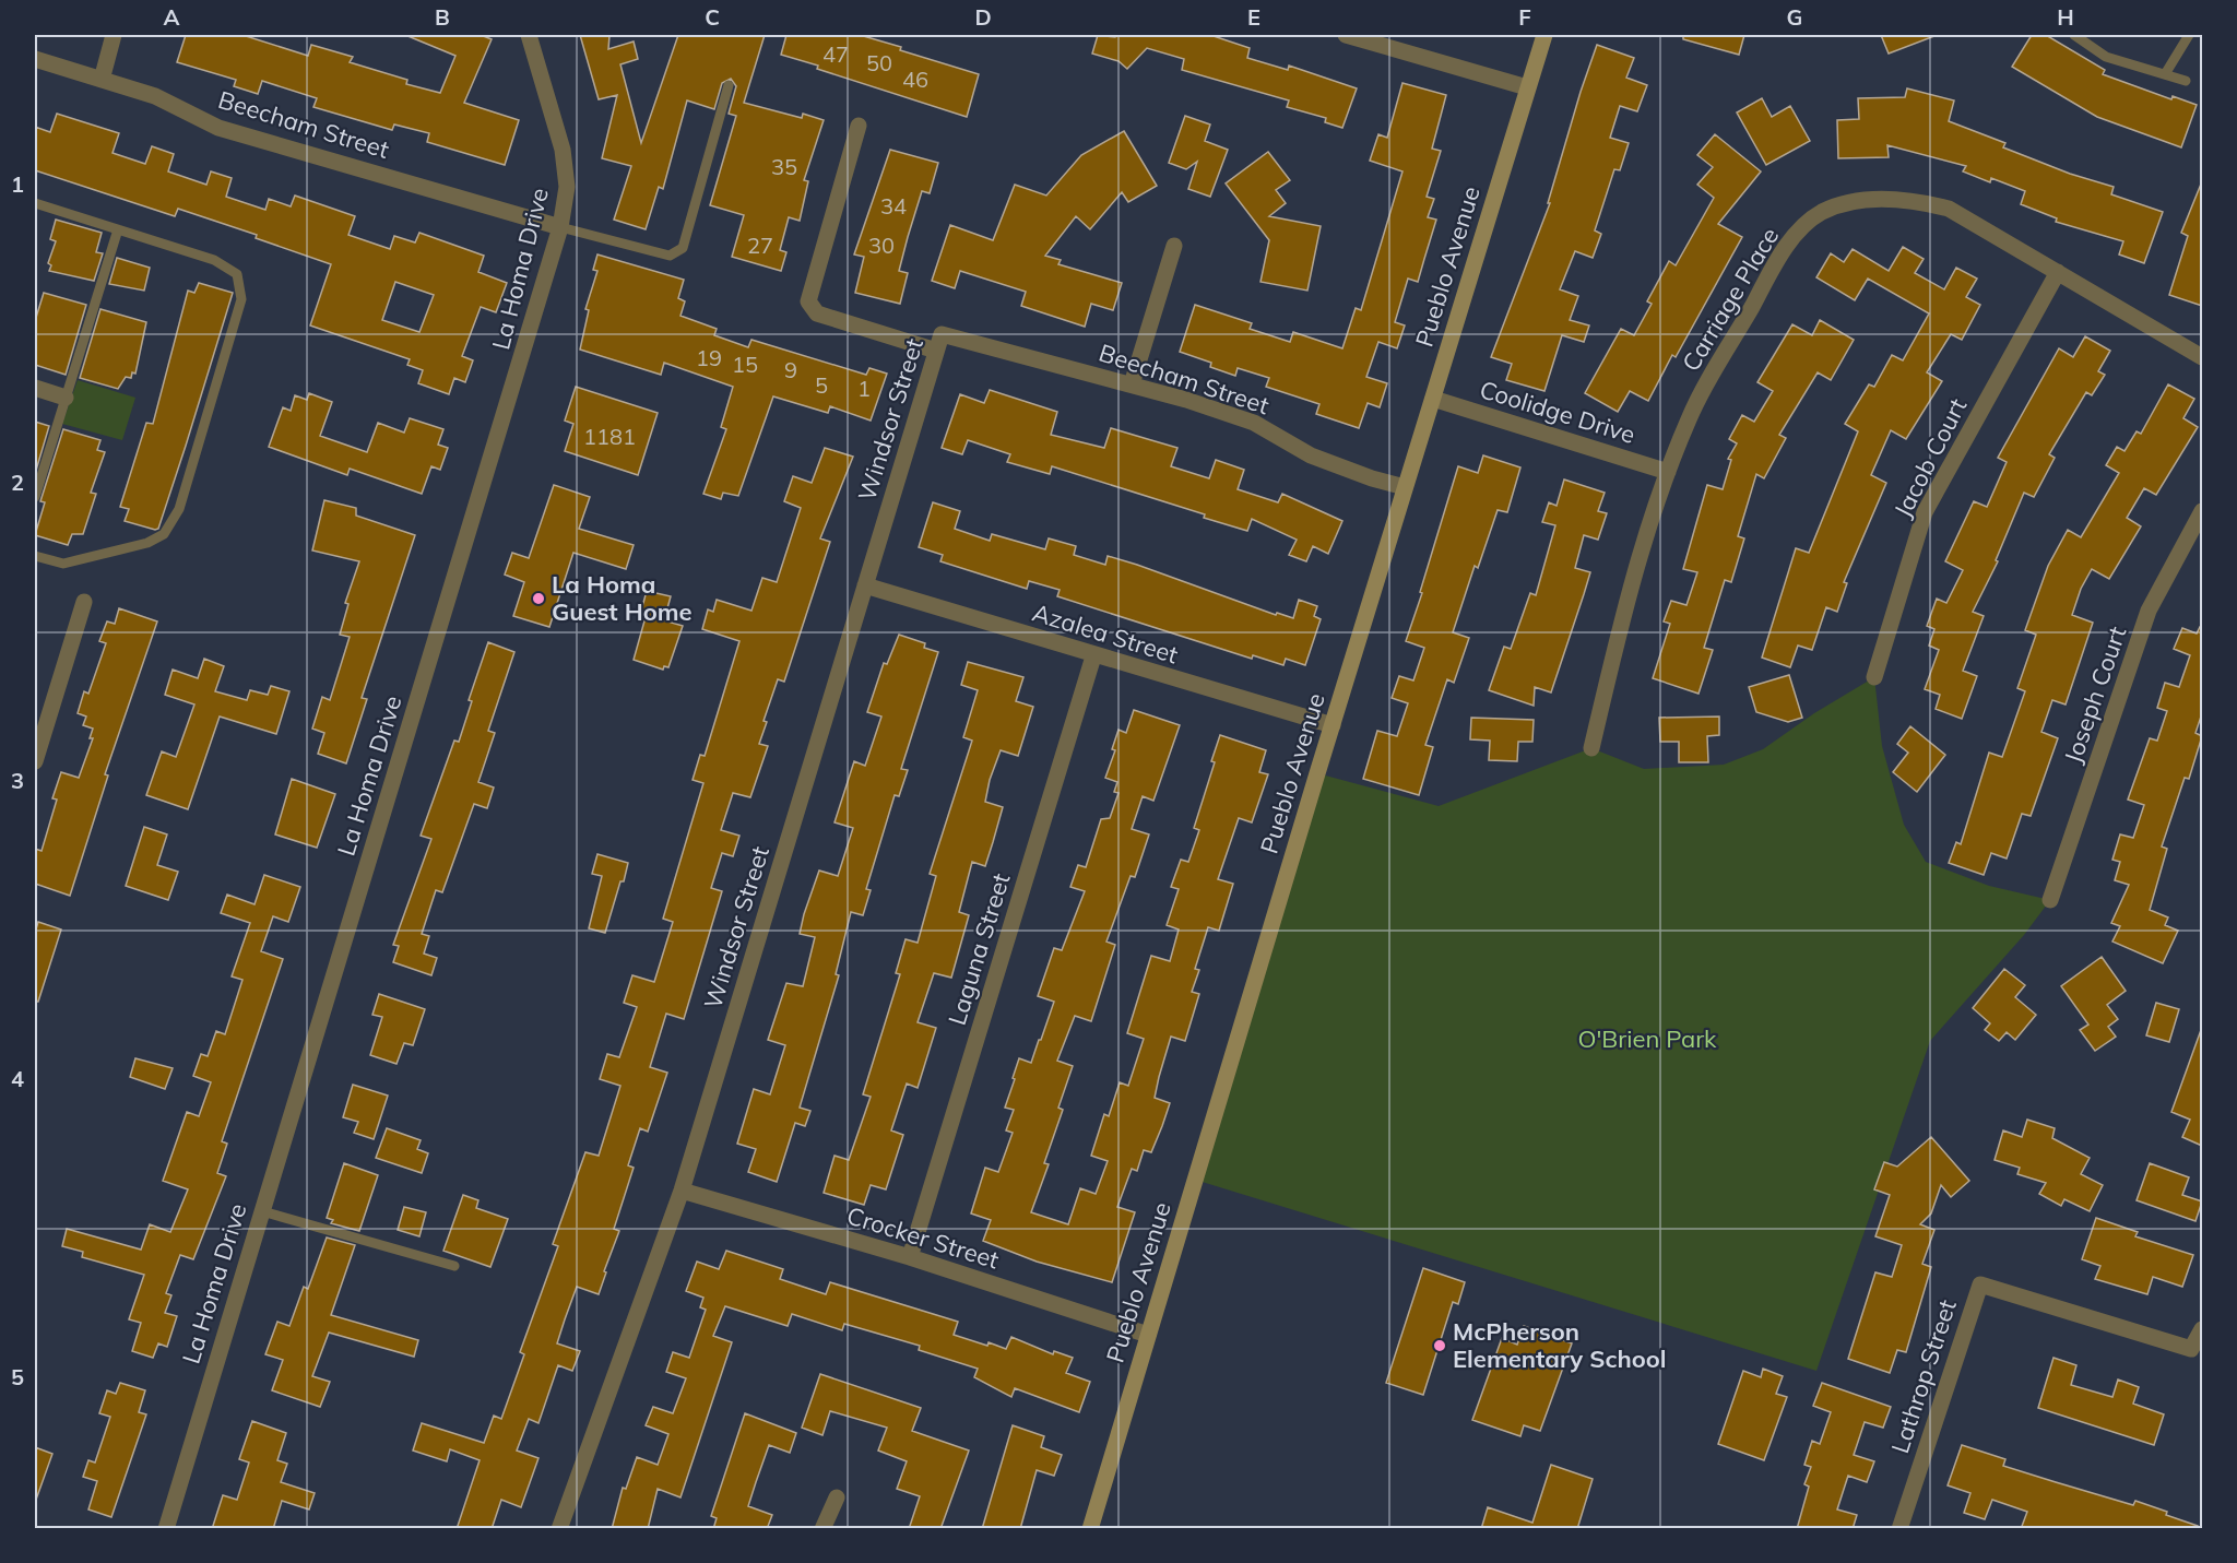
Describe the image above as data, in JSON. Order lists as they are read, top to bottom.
{
  "streets": {
    "street": [
      "Beecham Street",
      "Pueblo Avenue",
      "La Homa Drive",
      "Carriage Place",
      "Coolidge Drive",
      "Windsor Street",
      "Jacob Court",
      "Azalea Street",
      "Joseph Court",
      "Laguna Street",
      "Crocker Street",
      "Lathrop Street"
    ]
  },
  "crossings": [
    ["Beecham Street", "Pueblo Avenue"],
    ["Beecham Street", "La Homa Drive"],
    ["Beecham Street", "Windsor Street"],
    ["Pueblo Avenue", "Coolidge Drive"],
    ["Pueblo Avenue", "Azalea Street"],
    ["Pueblo Avenue", "Crocker Street"],
    ["Carriage Place", "Coolidge Drive"],
    ["Carriage Place", "Jacob Court"],
    ["Windsor Street", "Azalea Street"],
    ["Windsor Street", "Crocker Street"],
    ["Azalea Street", "Laguna Street"],
    ["Laguna Street", "Crocker Street"]
  ],
  "parks": ["O'Brien Park"],
  "places": ["La Homa Guest Home", "McPherson Elementary School"],
  "house_numbers": [
    "47",
    "50",
    "46",
    "35",
    "34",
    "27",
    "30",
    "19",
    "15",
    "9",
    "5",
    "1",
    "1181"
  ],
  "grid": {
    "columns": [
      "A",
      "B",
      "C",
      "D",
      "E",
      "F",
      "G",
      "H"
    ],
    "rows": [
      "1",
      "2",
      "3",
      "4",
      "5"
    ]
  }
}
